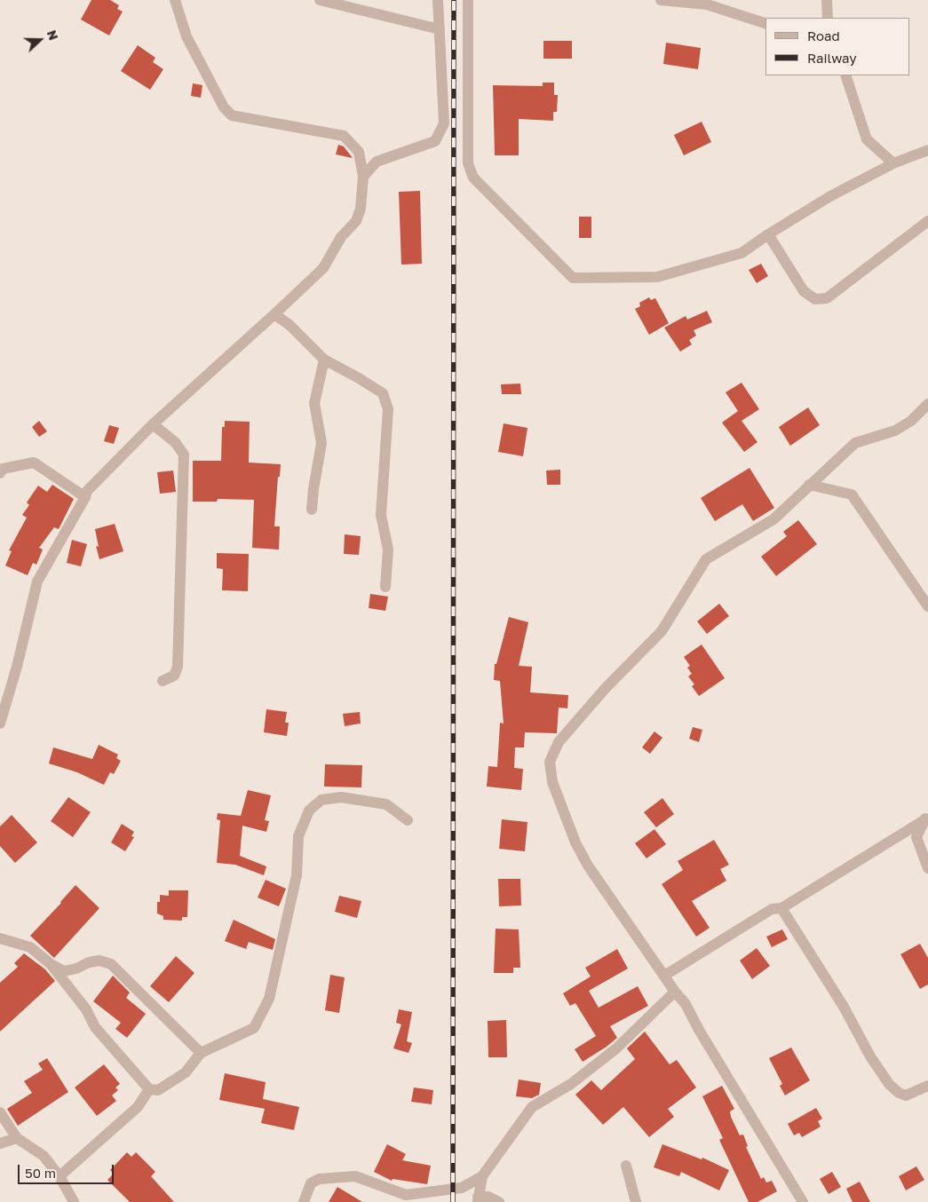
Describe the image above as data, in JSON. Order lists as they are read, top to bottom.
{
  "legend": ["Road", "Railway"],
  "scale_bar": "50 m",
  "north": "right"
}
